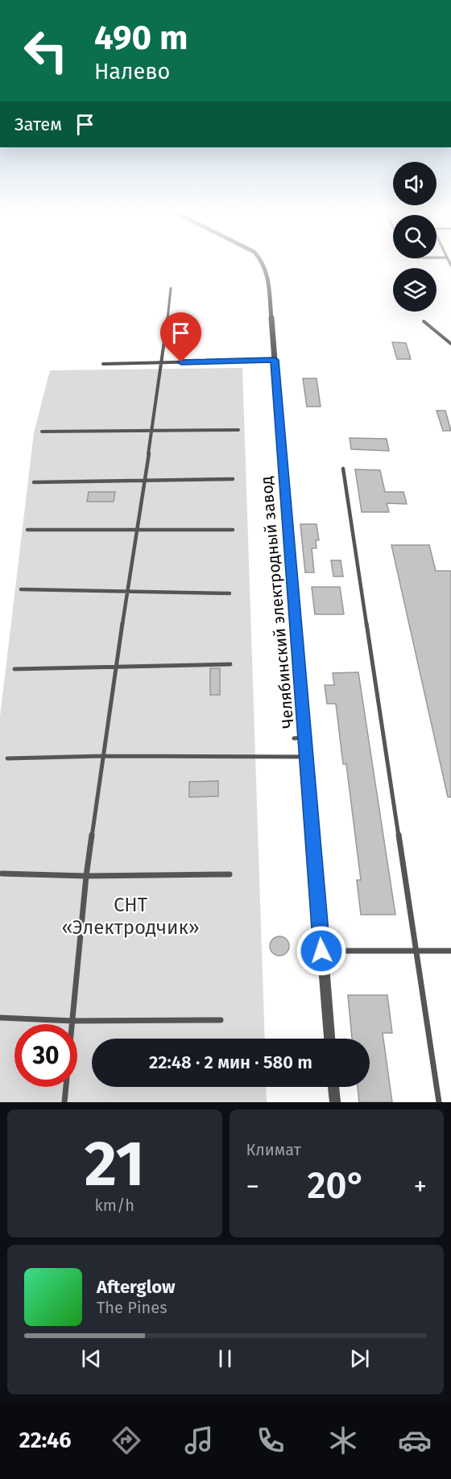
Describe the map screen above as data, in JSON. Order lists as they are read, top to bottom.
{
  "streets": {
    "street": ["Челябинский электродный завод"]
  },
  "parks": ["СНТ «Электродчик»"],
  "page": {
    "turn": ["490 m", "Налево"],
    "then": "Затем",
    "limit": "30",
    "trip": "22:48 · 2 мин · 580 m",
    "tile": [
      ["21", "km/h"],
      "Климат"
    ],
    "heat": ["−", "20°", "+"],
    "song": ["Afterglow", "The Pines"],
    "tabs": "22:46"
  }
}
